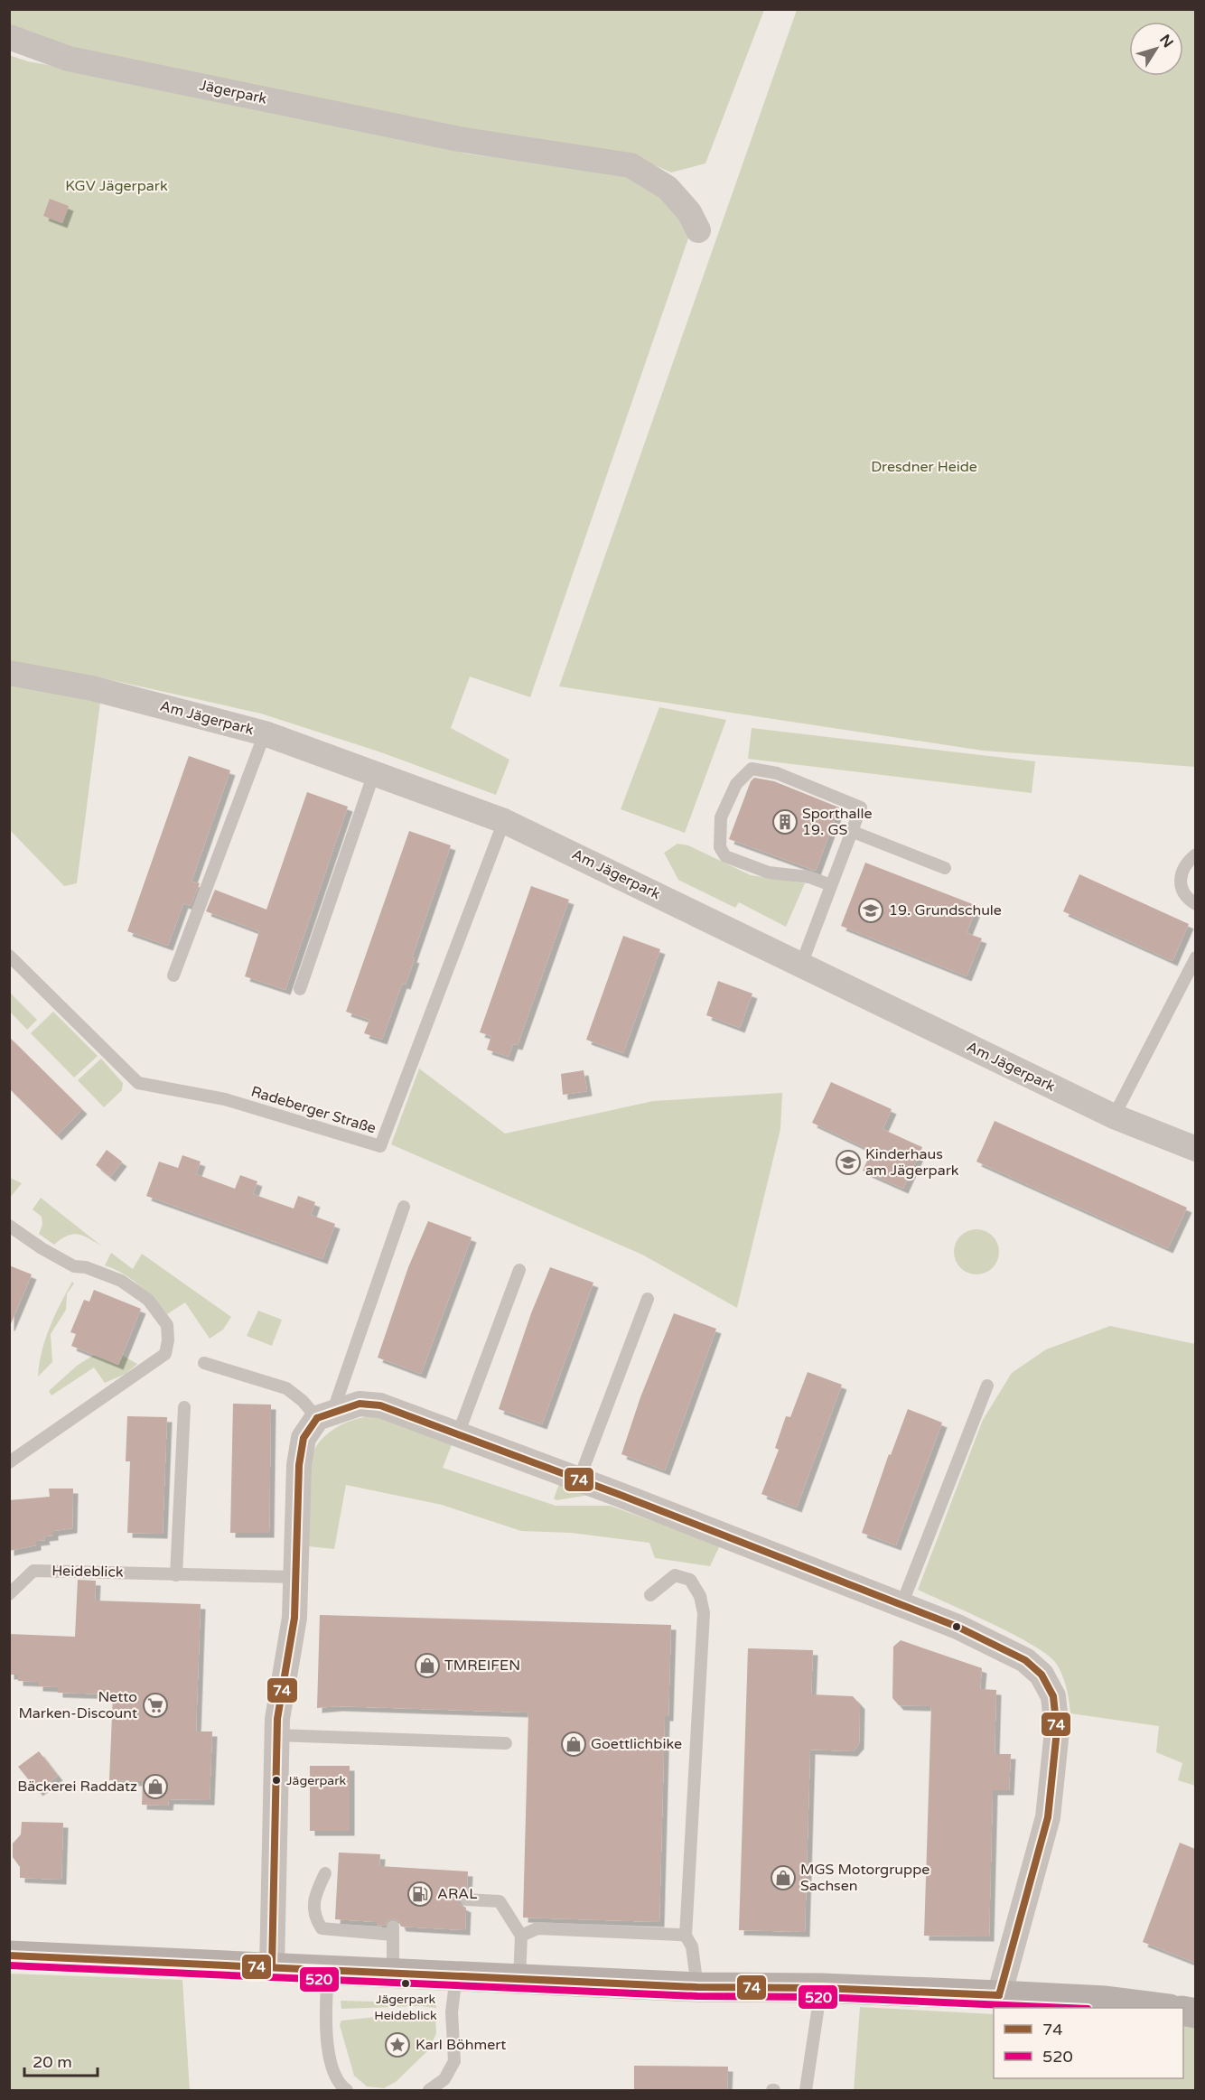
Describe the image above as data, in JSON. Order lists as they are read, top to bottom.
{
  "streets": {
    "street": ["Jägerpark", "Am Jägerpark"],
    "lane": ["Radeberger Straße", "Heideblick"]
  },
  "crossings": [
    ["Am Jägerpark", "Radeberger Straße"]
  ],
  "parks": ["KGV Jägerpark", "Dresdner Heide"],
  "places": {
    "building": ["Sporthalle 19. GS"],
    "school or university": ["19. Grundschule", "Kinderhaus am Jägerpark"],
    "shop": [
      "TMREIFEN",
      "Goettlichbike",
      "Bäckerei Raddatz",
      "MGS Motorgruppe Sachsen"
    ],
    "supermarket": ["Netto Marken-Discount"],
    "other": ["Jägerpark", "Jägerpark Heideblick"],
    "fuel station": ["ARAL"],
    "place": ["Karl Böhmert"]
  },
  "lines": ["transit line 74", "transit line 520"],
  "legend": ["74", "520"],
  "scale_bar": "20 m",
  "north": "top right"
}
